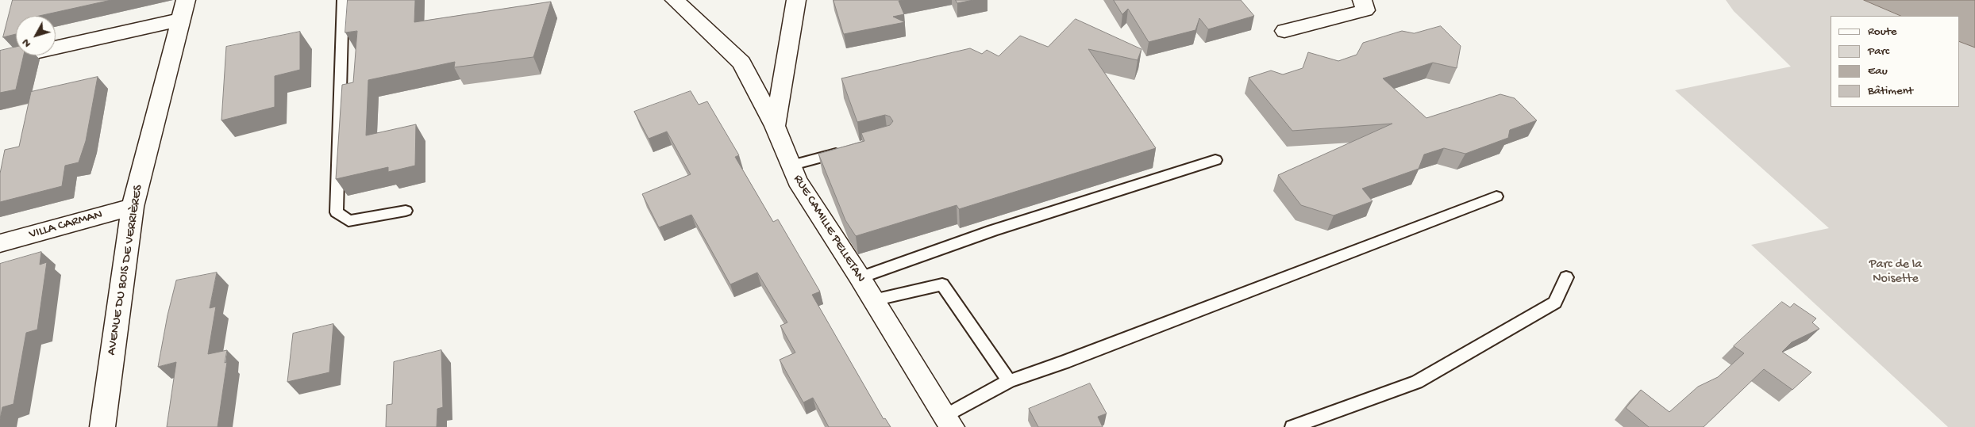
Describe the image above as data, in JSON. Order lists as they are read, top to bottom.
{
  "streets": {
    "street": ["VILLA CARMAN", "RUE CAMILLE PELLETAN", "AVENUE DU BOIS DE VERRIÈRES"]
  },
  "crossings": [
    ["VILLA CARMAN", "AVENUE DU BOIS DE VERRIÈRES"]
  ],
  "parks": ["Parc de la Noisette"],
  "legend": [
    "Route",
    "Parc",
    "Eau",
    "Bâtiment"
  ],
  "north": "bottom left"
}
